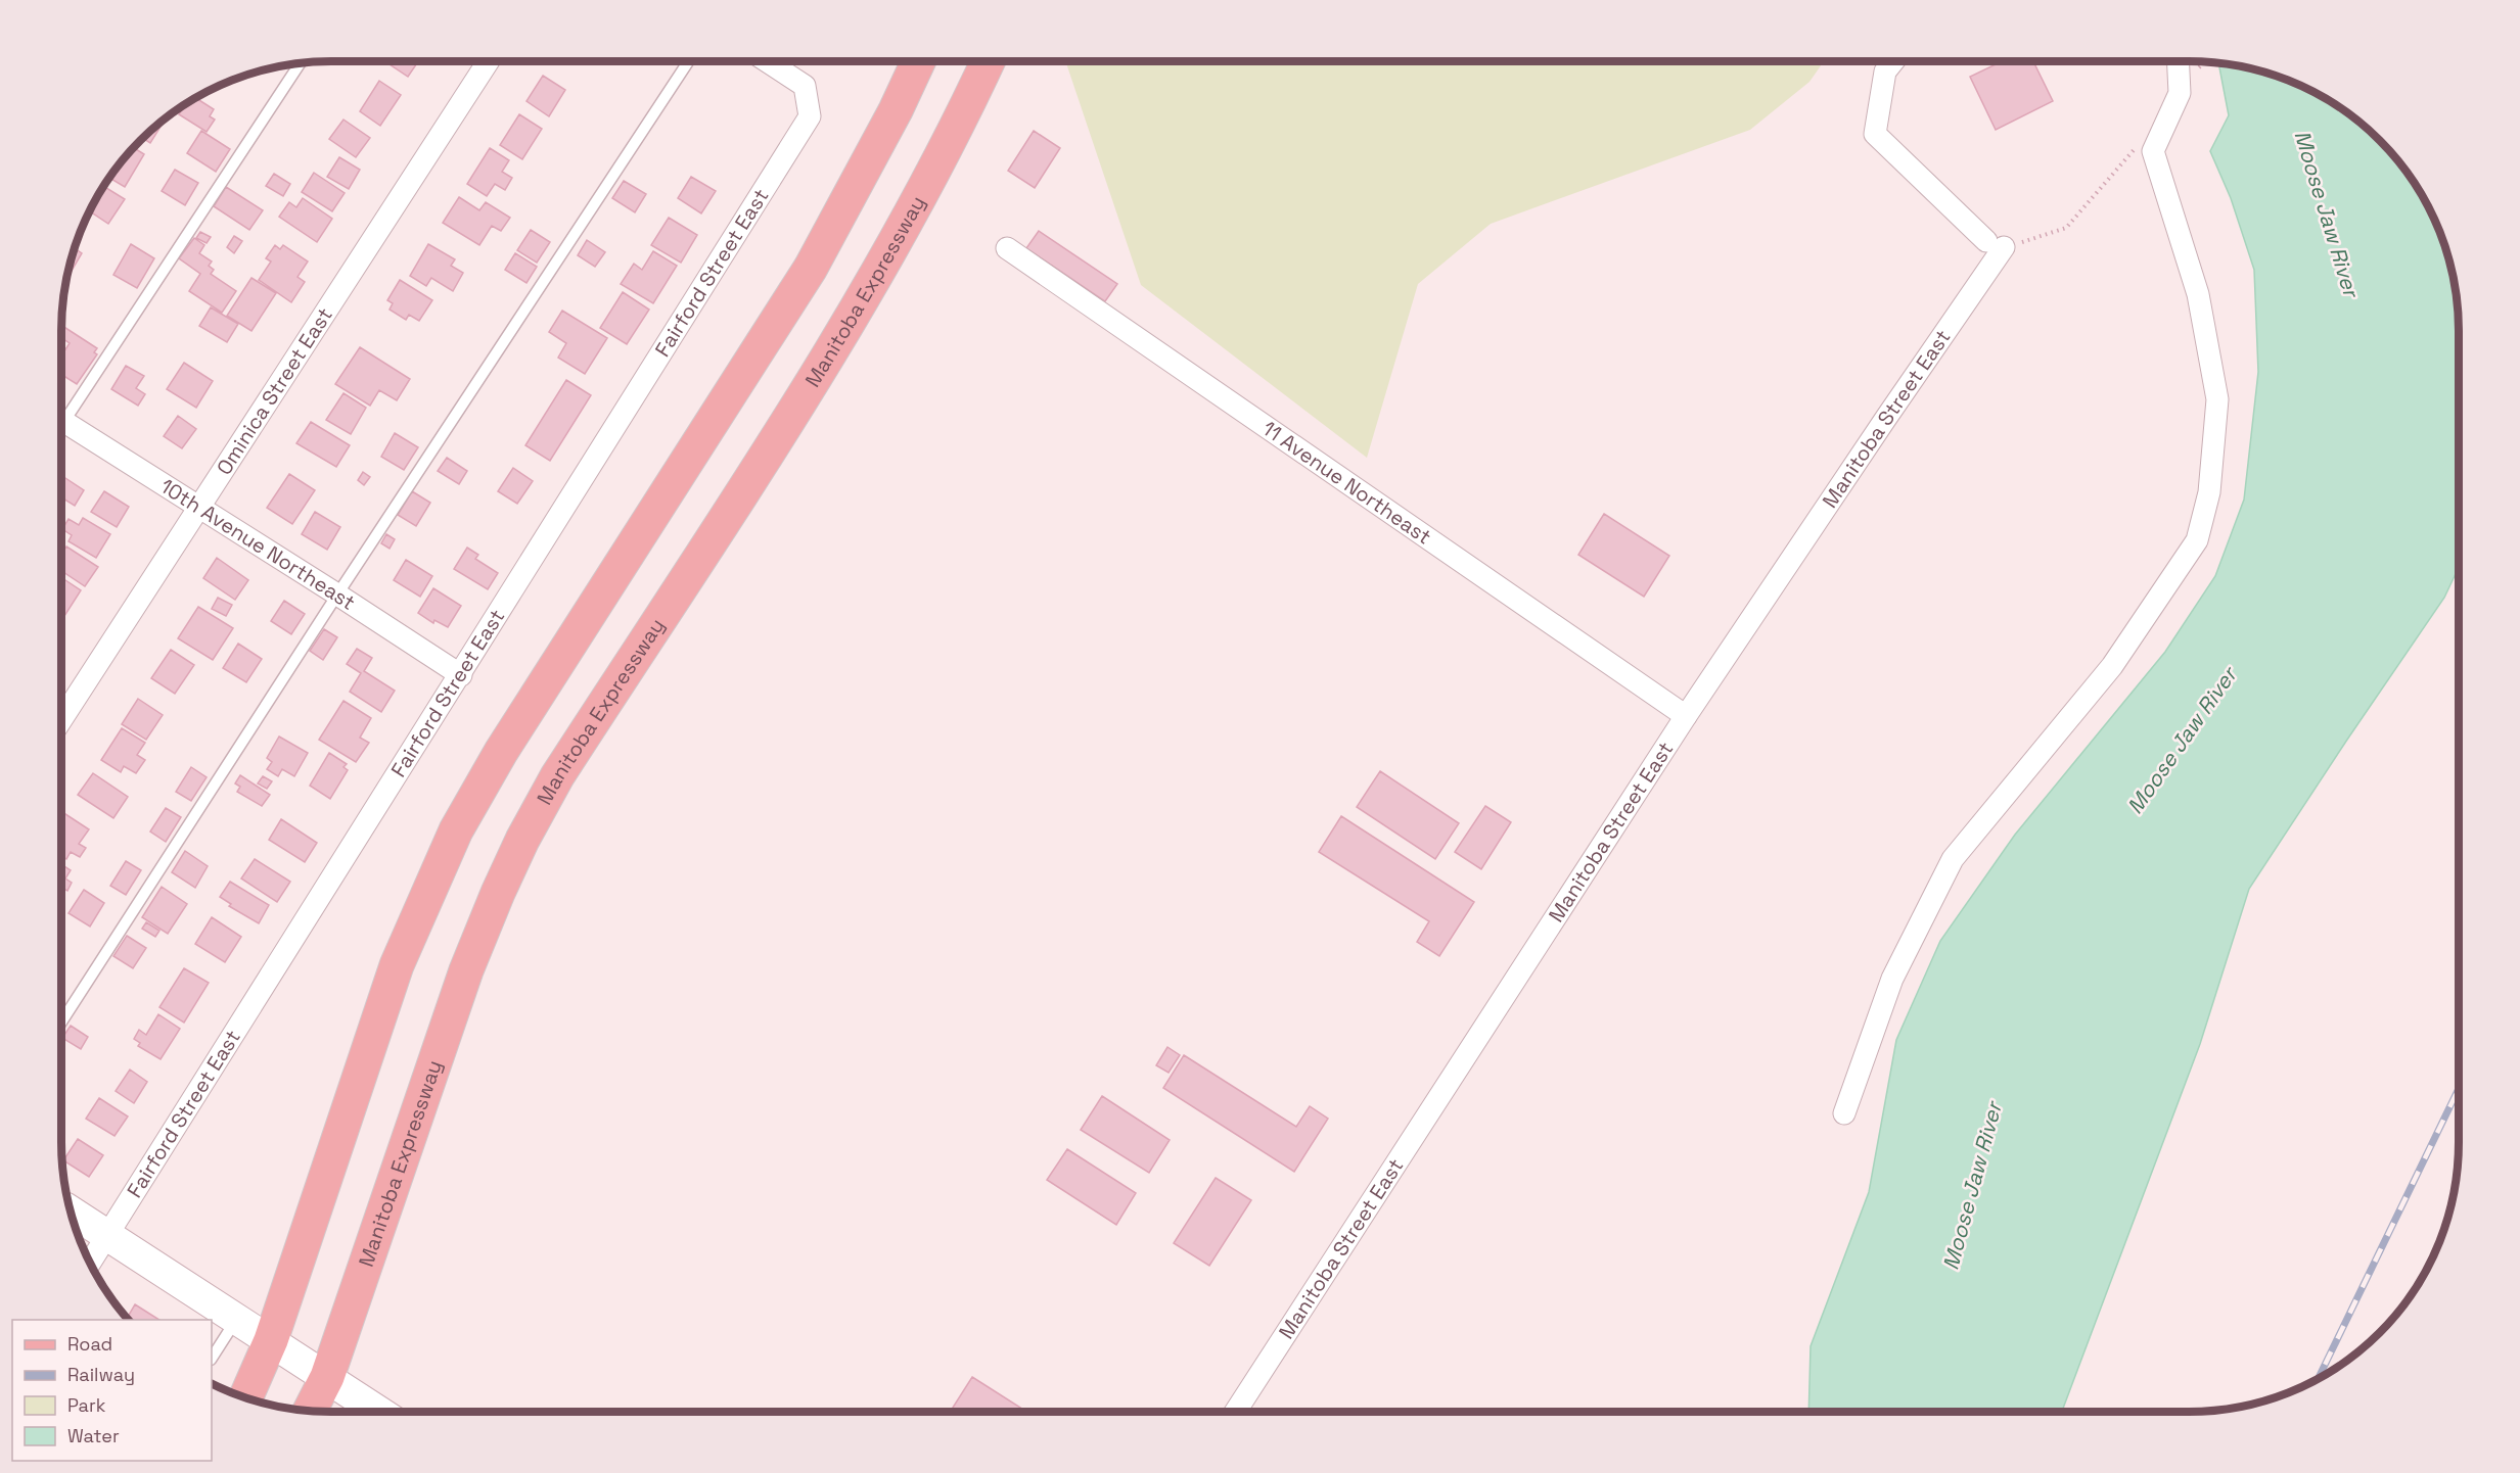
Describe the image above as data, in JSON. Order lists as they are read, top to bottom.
{
  "streets": {
    "main road": ["Manitoba Expressway"],
    "street": [
      "Fairford Street East",
      "Ominica Street East",
      "Manitoba Street East",
      "11 Avenue Northeast",
      "10th Avenue Northeast"
    ]
  },
  "crossings": [
    ["Fairford Street East", "10th Avenue Northeast"],
    ["Ominica Street East", "10th Avenue Northeast"],
    ["Manitoba Street East", "11 Avenue Northeast"]
  ],
  "water": ["Moose Jaw River"],
  "legend": [
    "Road",
    "Railway",
    "Park",
    "Water"
  ]
}
